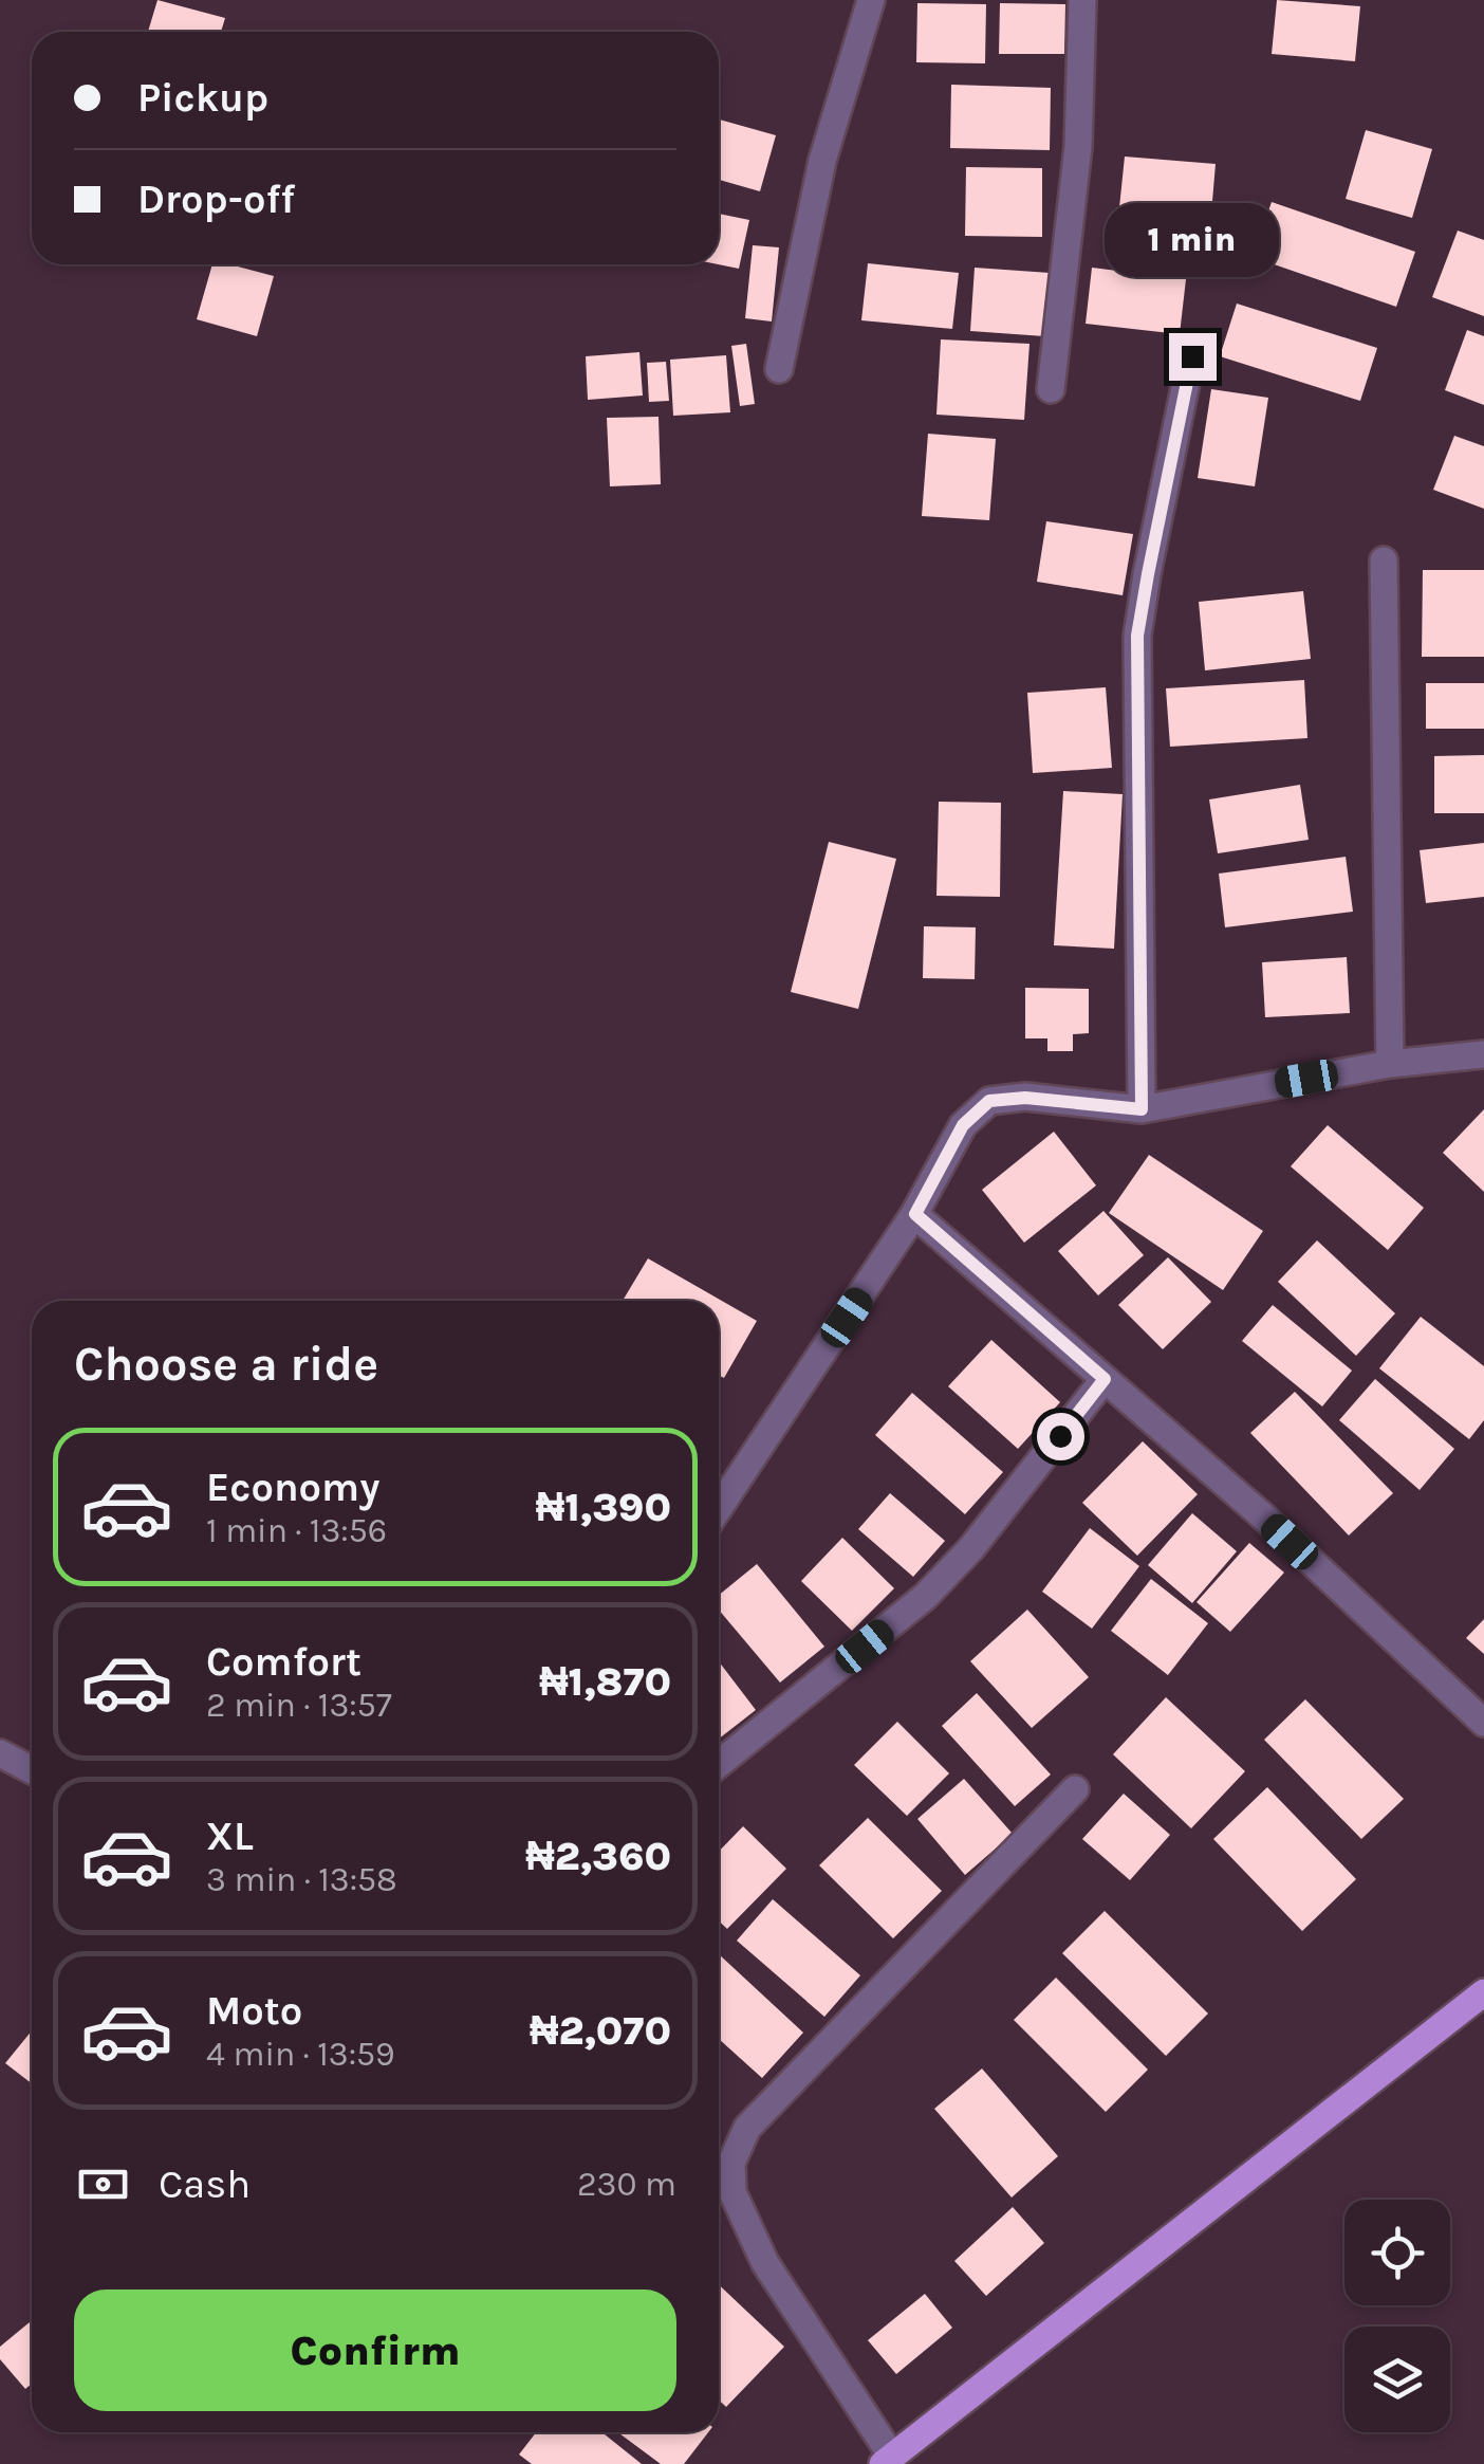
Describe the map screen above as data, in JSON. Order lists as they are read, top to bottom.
{
  "page": {
    "banner": ["Pickup", "Drop-off"],
    "bubble": "1 min",
    "heading": "Choose a ride",
    "list": [
      {
        "name": "Economy",
        "note": "1 min · 13:56",
        "value": "₦1,390"
      },
      {
        "name": "Comfort",
        "note": "2 min · 13:57",
        "value": "₦1,870"
      },
      {
        "name": "XL",
        "note": "3 min · 13:58",
        "value": "₦2,360"
      },
      {
        "name": "Moto",
        "note": "4 min · 13:59",
        "value": "₦2,070"
      }
    ],
    "pay": ["Cash", "230 m"],
    "buttons": "Confirm"
  }
}
